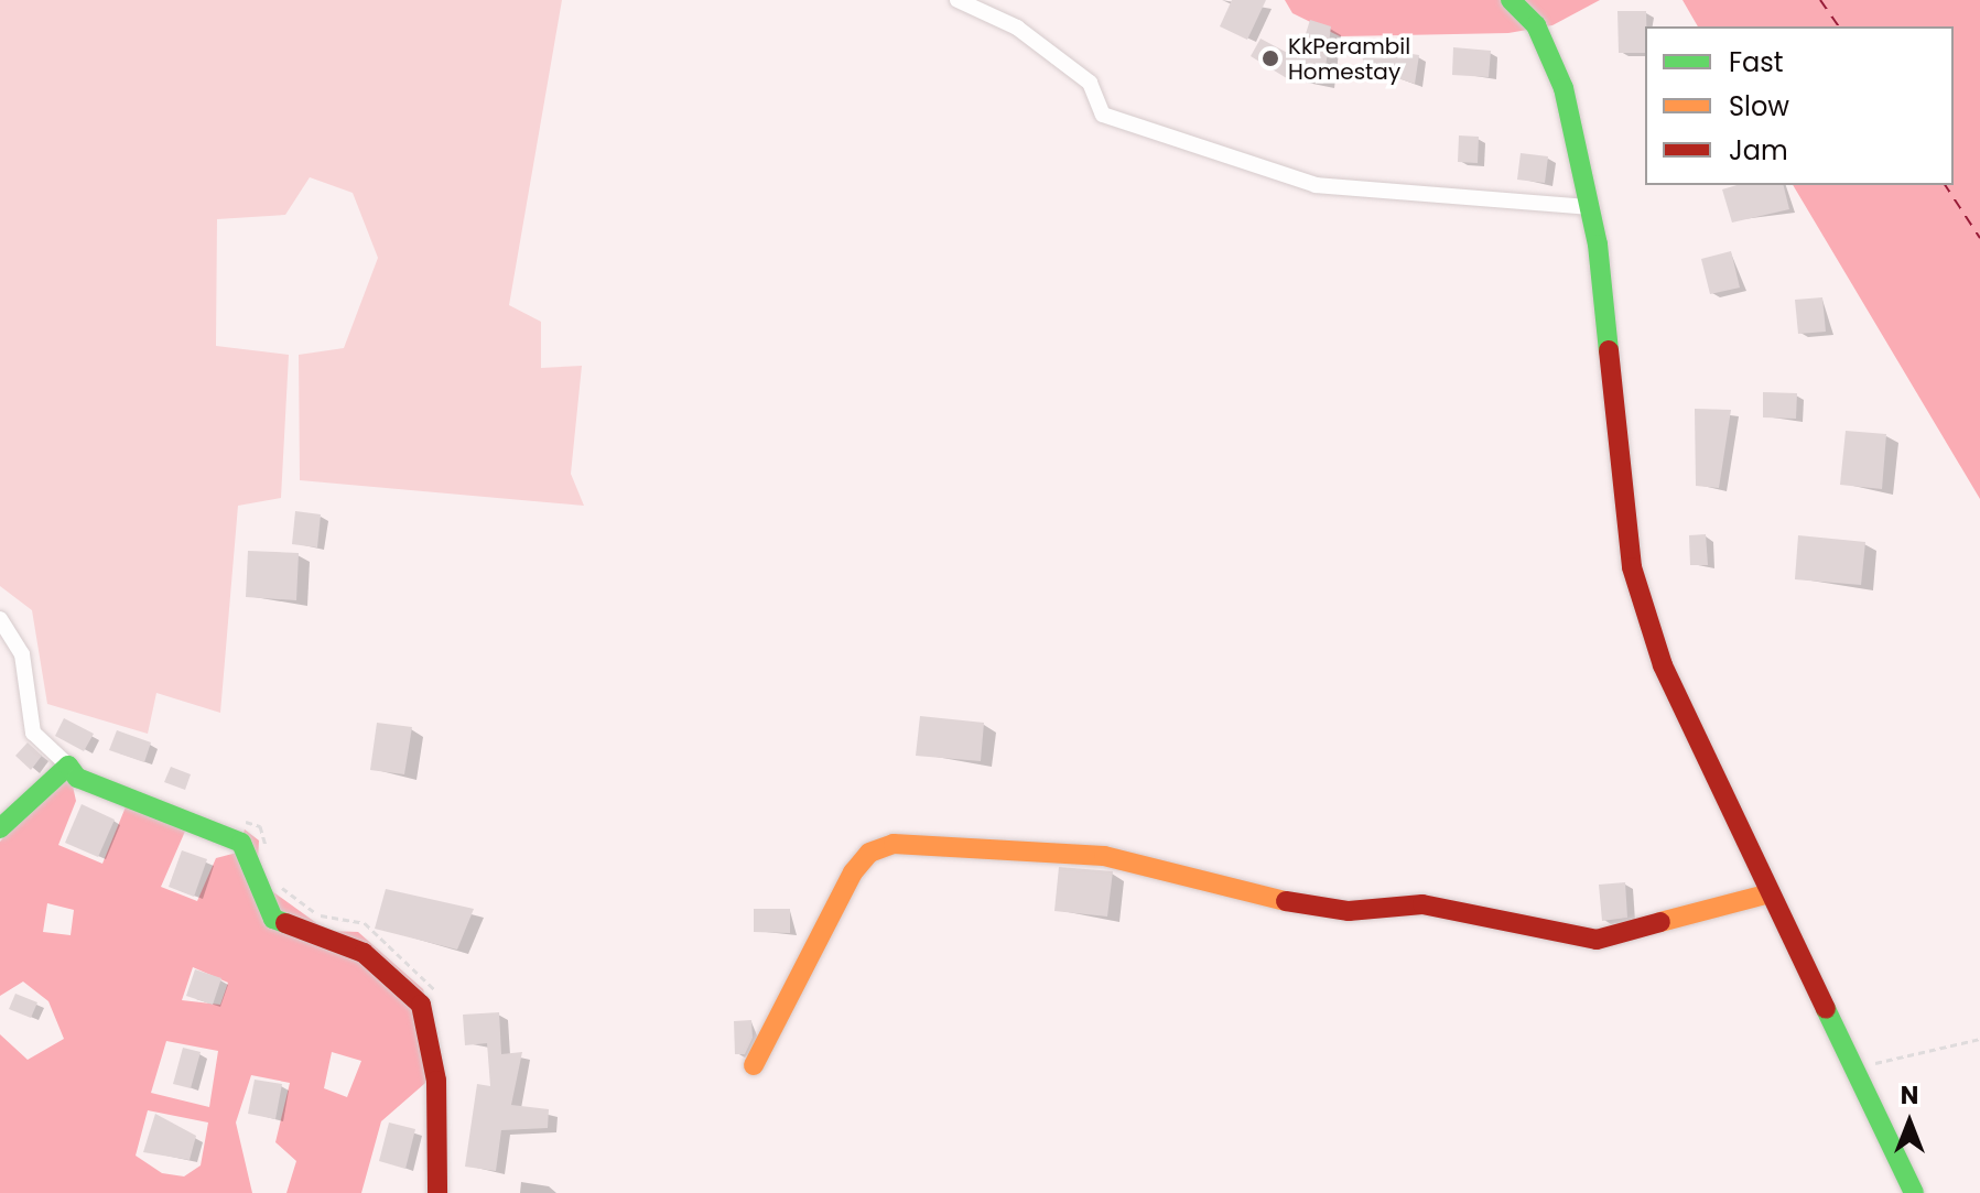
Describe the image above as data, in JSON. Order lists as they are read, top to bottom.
{
  "places": ["KkPerambil Homestay"],
  "legend": ["Fast", "Slow", "Jam"],
  "north": "top"
}
